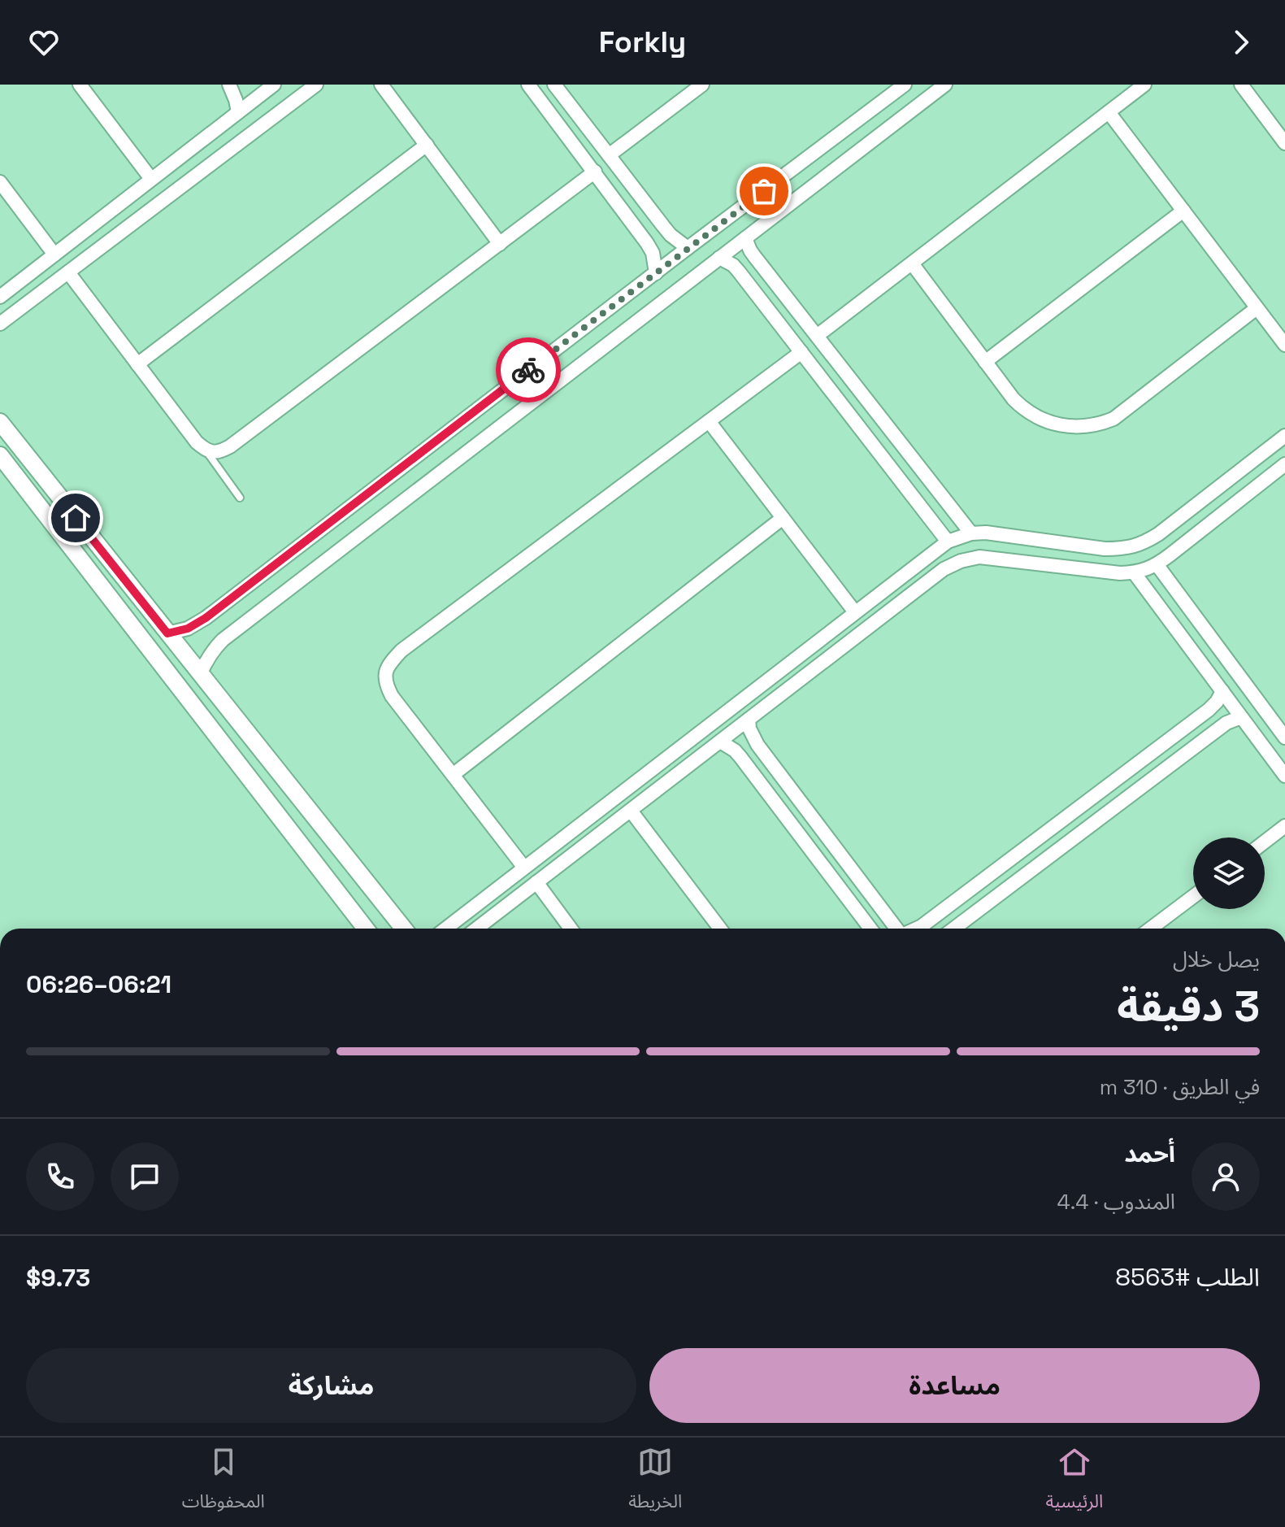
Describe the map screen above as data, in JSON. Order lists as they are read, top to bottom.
{
  "page": {
    "header": "Forkly",
    "heading": ["3 دقيقة", "يصل خلال", "06:21–06:26"],
    "panel": [
      "أحمد",
      "المندوب · 4.4",
      "الطلب #8563",
      "$9.73"
    ],
    "bar": "في الطريق · 310 m",
    "buttons": ["مساعدة", "مشاركة"],
    "tabs": ["الرئيسية", "الخريطة", "المحفوظات"]
  }
}
